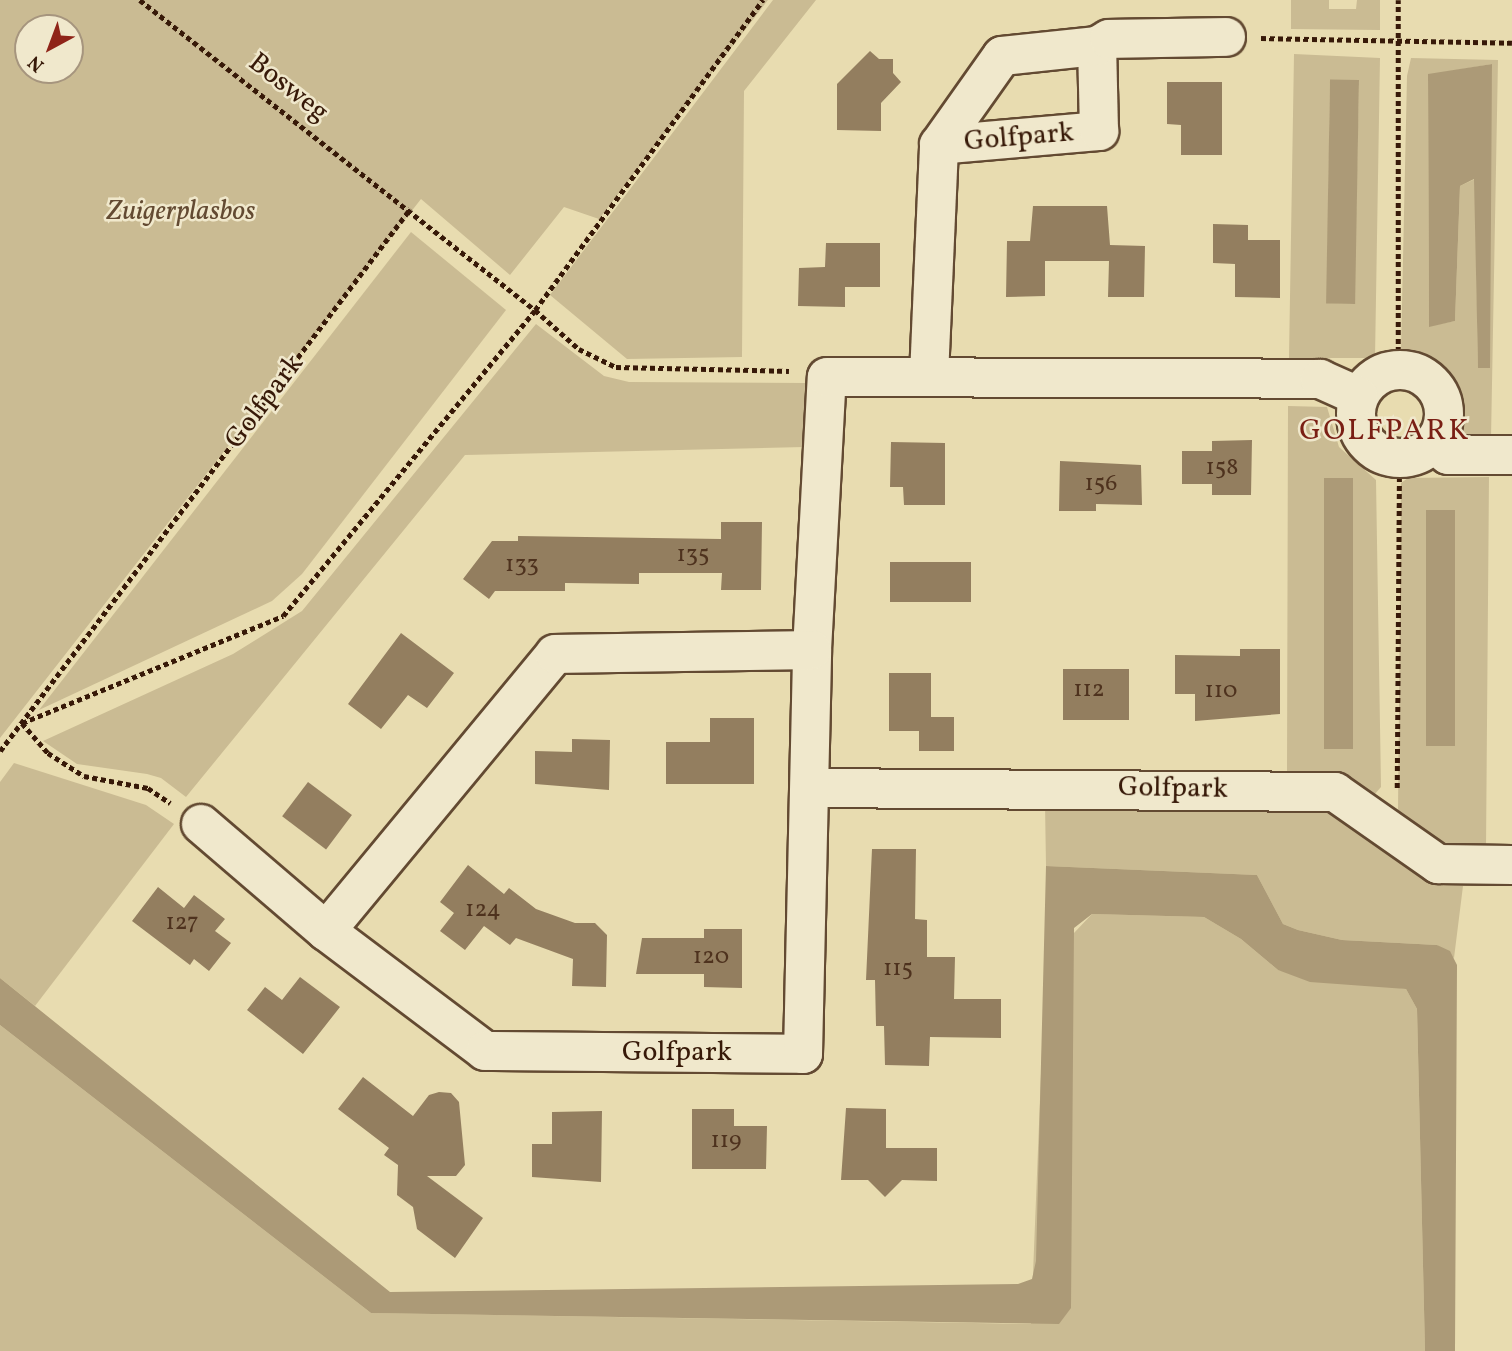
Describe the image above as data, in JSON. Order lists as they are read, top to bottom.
{
  "streets": {
    "street": ["Golfpark"],
    "path": ["Bosweg"]
  },
  "crossings": [
    ["Bosweg", "Golfpark"]
  ],
  "districts": ["GOLFPARK"],
  "parks": ["Zuigerplasbos"],
  "house_numbers": [
    "158",
    "156",
    "135",
    "133",
    "112",
    "110",
    "124",
    "127",
    "120",
    "115",
    "119"
  ],
  "north": "bottom left"
}
